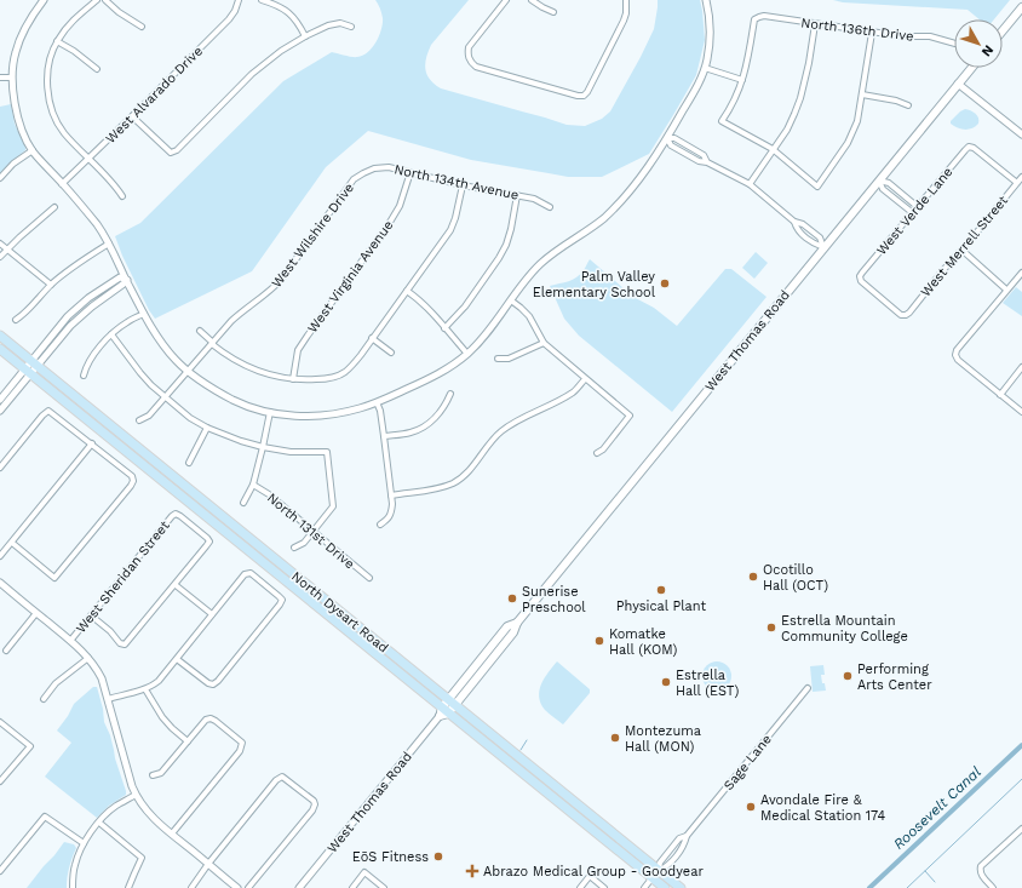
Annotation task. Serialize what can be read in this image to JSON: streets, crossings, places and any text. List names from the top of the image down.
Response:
{
  "streets": {
    "main road": ["West Thomas Road", "North Dysart Road"],
    "street": [
      "North 136th Drive",
      "West Alvarado Drive",
      "North 134th Avenue",
      "West Verde Lane",
      "West Wilshire Drive",
      "West Merrell Street",
      "West Virginia Avenue",
      "North 131st Drive",
      "West Sheridan Street",
      "Sage Lane"
    ]
  },
  "crossings": [
    ["North 134th Avenue", "West Wilshire Drive"],
    ["North 134th Avenue", "West Virginia Avenue"],
    ["West Verde Lane", "West Merrell Street"],
    ["West Thomas Road", "North Dysart Road"],
    ["North Dysart Road", "Sage Lane"]
  ],
  "water": ["Roosevelt Canal"],
  "places": {
    "other": [
      "Palm Valley Elementary School",
      "Ocotillo Hall (OCT)",
      "Physical Plant",
      "Sunerise Preschool",
      "Estrella Mountain Community College",
      "Komatke Hall (KOM)",
      "Performing Arts Center",
      "Estrella Hall (EST)",
      "Montezuma Hall (MON)",
      "Avondale Fire & Medical Station 174",
      "EōS Fitness"
    ],
    "health": ["Abrazo Medical Group - Goodyear"]
  },
  "north": "bottom right"
}
